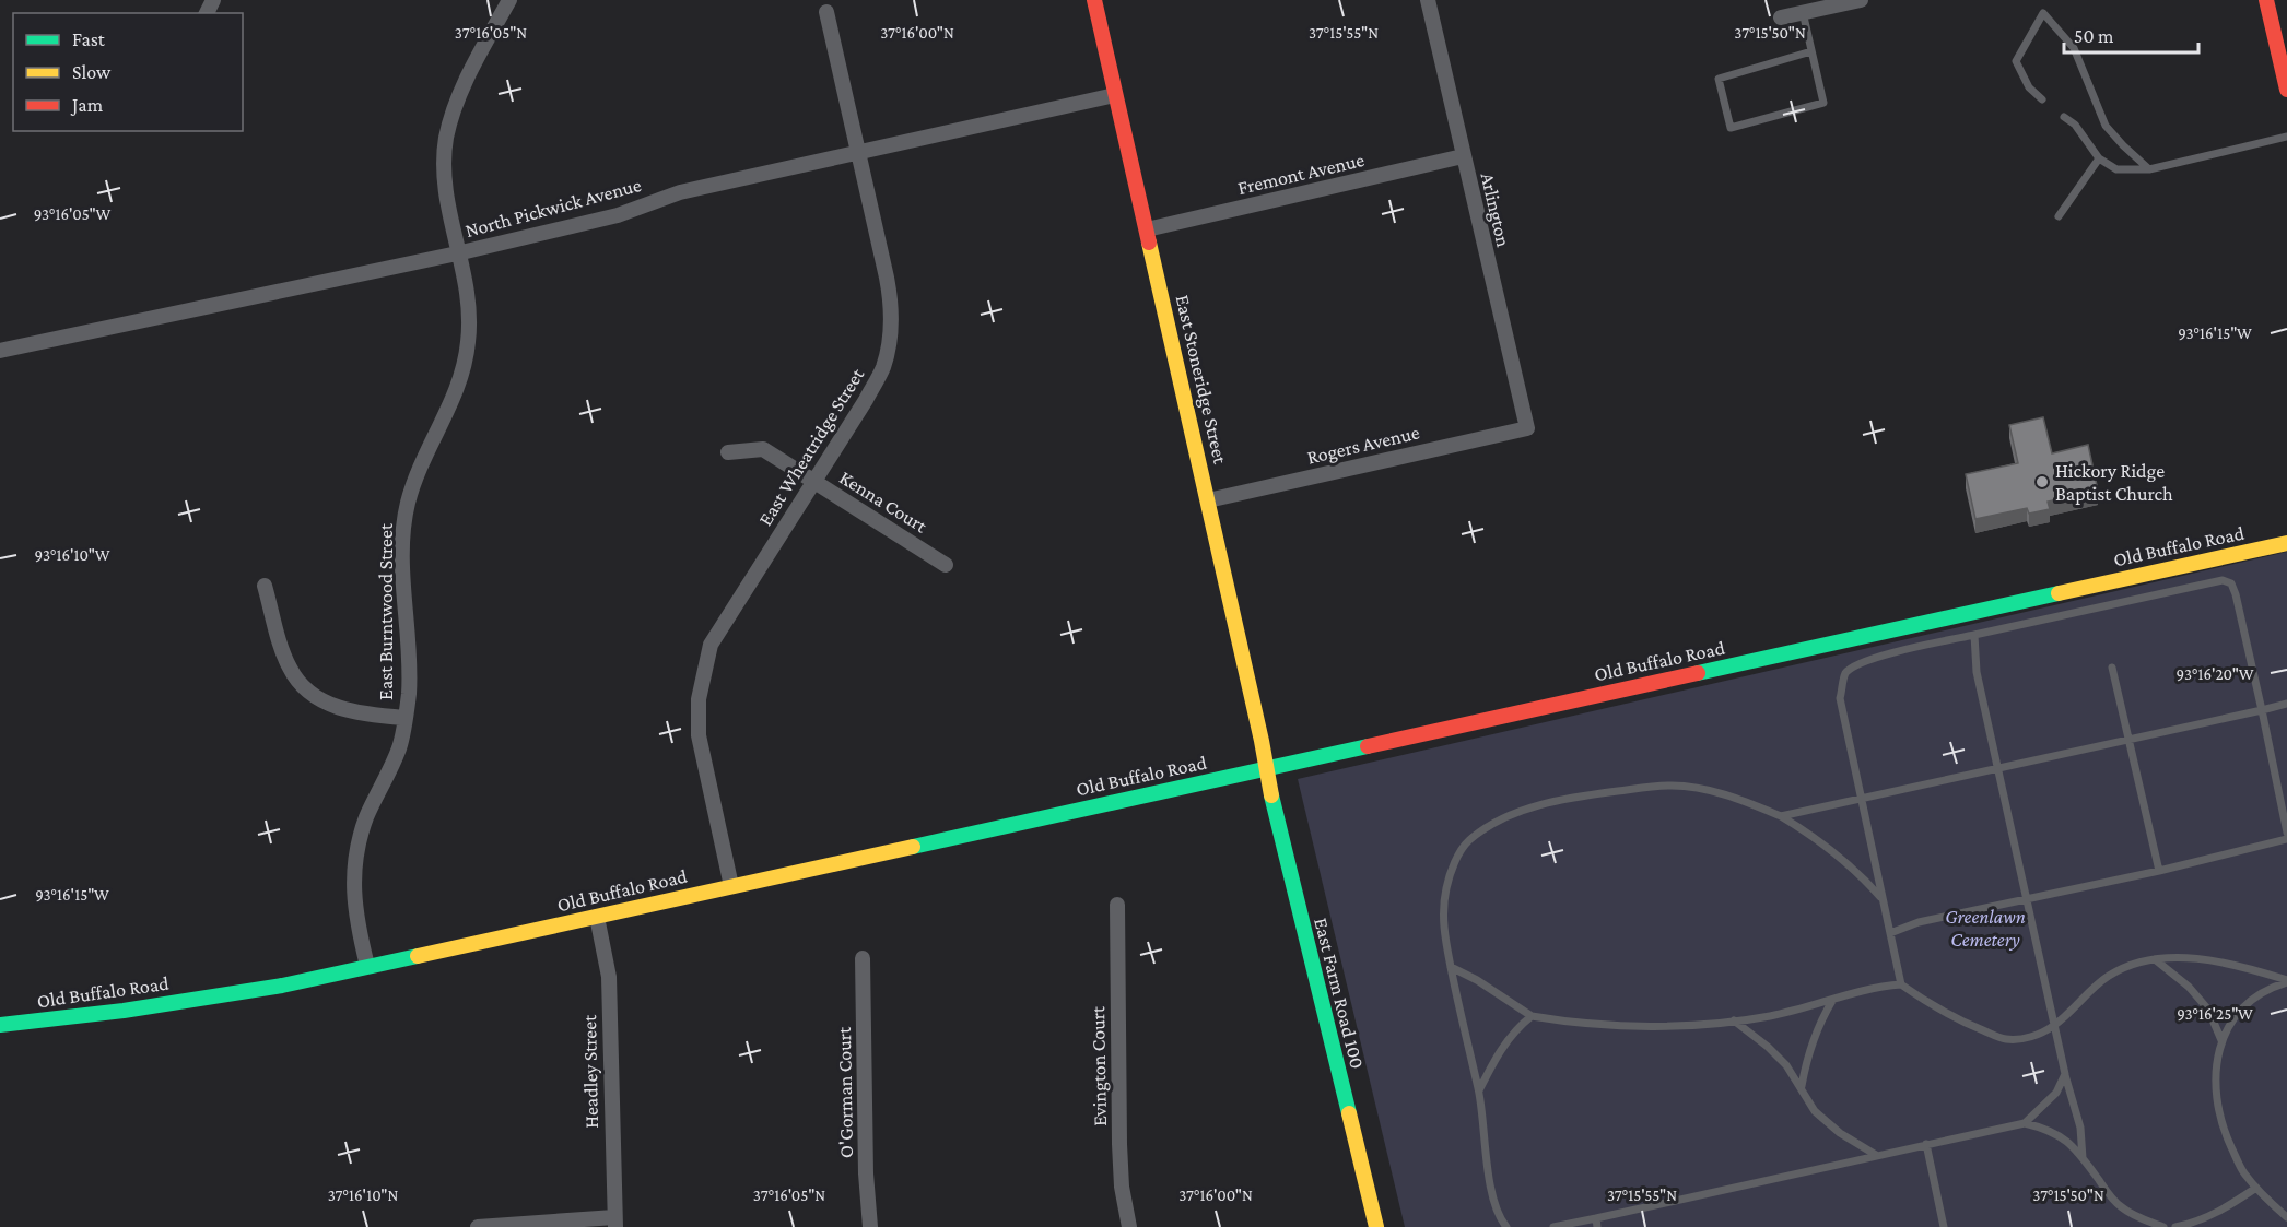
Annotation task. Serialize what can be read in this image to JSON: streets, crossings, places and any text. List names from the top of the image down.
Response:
{
  "streets": {
    "street": [
      "Fremont Avenue",
      "North Pickwick Avenue",
      "Arlington",
      "East Stoneridge Street",
      "Rogers Avenue",
      "East Wheatridge Street",
      "Kenna Court",
      "Old Buffalo Road",
      "East Burntwood Street",
      "East Farm Road 100",
      "Evington Court",
      "Headley Street",
      "O'Gorman Court"
    ]
  },
  "crossings": [
    ["Fremont Avenue", "Arlington"],
    ["Fremont Avenue", "East Stoneridge Street"],
    ["North Pickwick Avenue", "East Stoneridge Street"],
    ["North Pickwick Avenue", "East Wheatridge Street"],
    ["North Pickwick Avenue", "East Burntwood Street"],
    ["Arlington", "Rogers Avenue"],
    ["East Stoneridge Street", "Rogers Avenue"],
    ["East Stoneridge Street", "Old Buffalo Road"],
    ["East Stoneridge Street", "East Farm Road 100"],
    ["East Wheatridge Street", "Kenna Court"],
    ["East Wheatridge Street", "Old Buffalo Road"],
    ["Old Buffalo Road", "East Burntwood Street"],
    ["Old Buffalo Road", "East Farm Road 100"],
    ["Old Buffalo Road", "Headley Street"]
  ],
  "parks": ["Greenlawn Cemetery"],
  "places": ["Hickory Ridge Baptist Church"],
  "legend": ["Fast", "Slow", "Jam"],
  "scale_bar": "50 m",
  "coordinates": [
    "37°16'05\"N",
    "37°16'00\"N",
    "37°15'55\"N",
    "37°15'50\"N",
    "93°16'05\"W",
    "93°16'15\"W",
    "93°16'10\"W",
    "93°16'20\"W",
    "93°16'25\"W",
    "37°16'10\"N"
  ]
}
